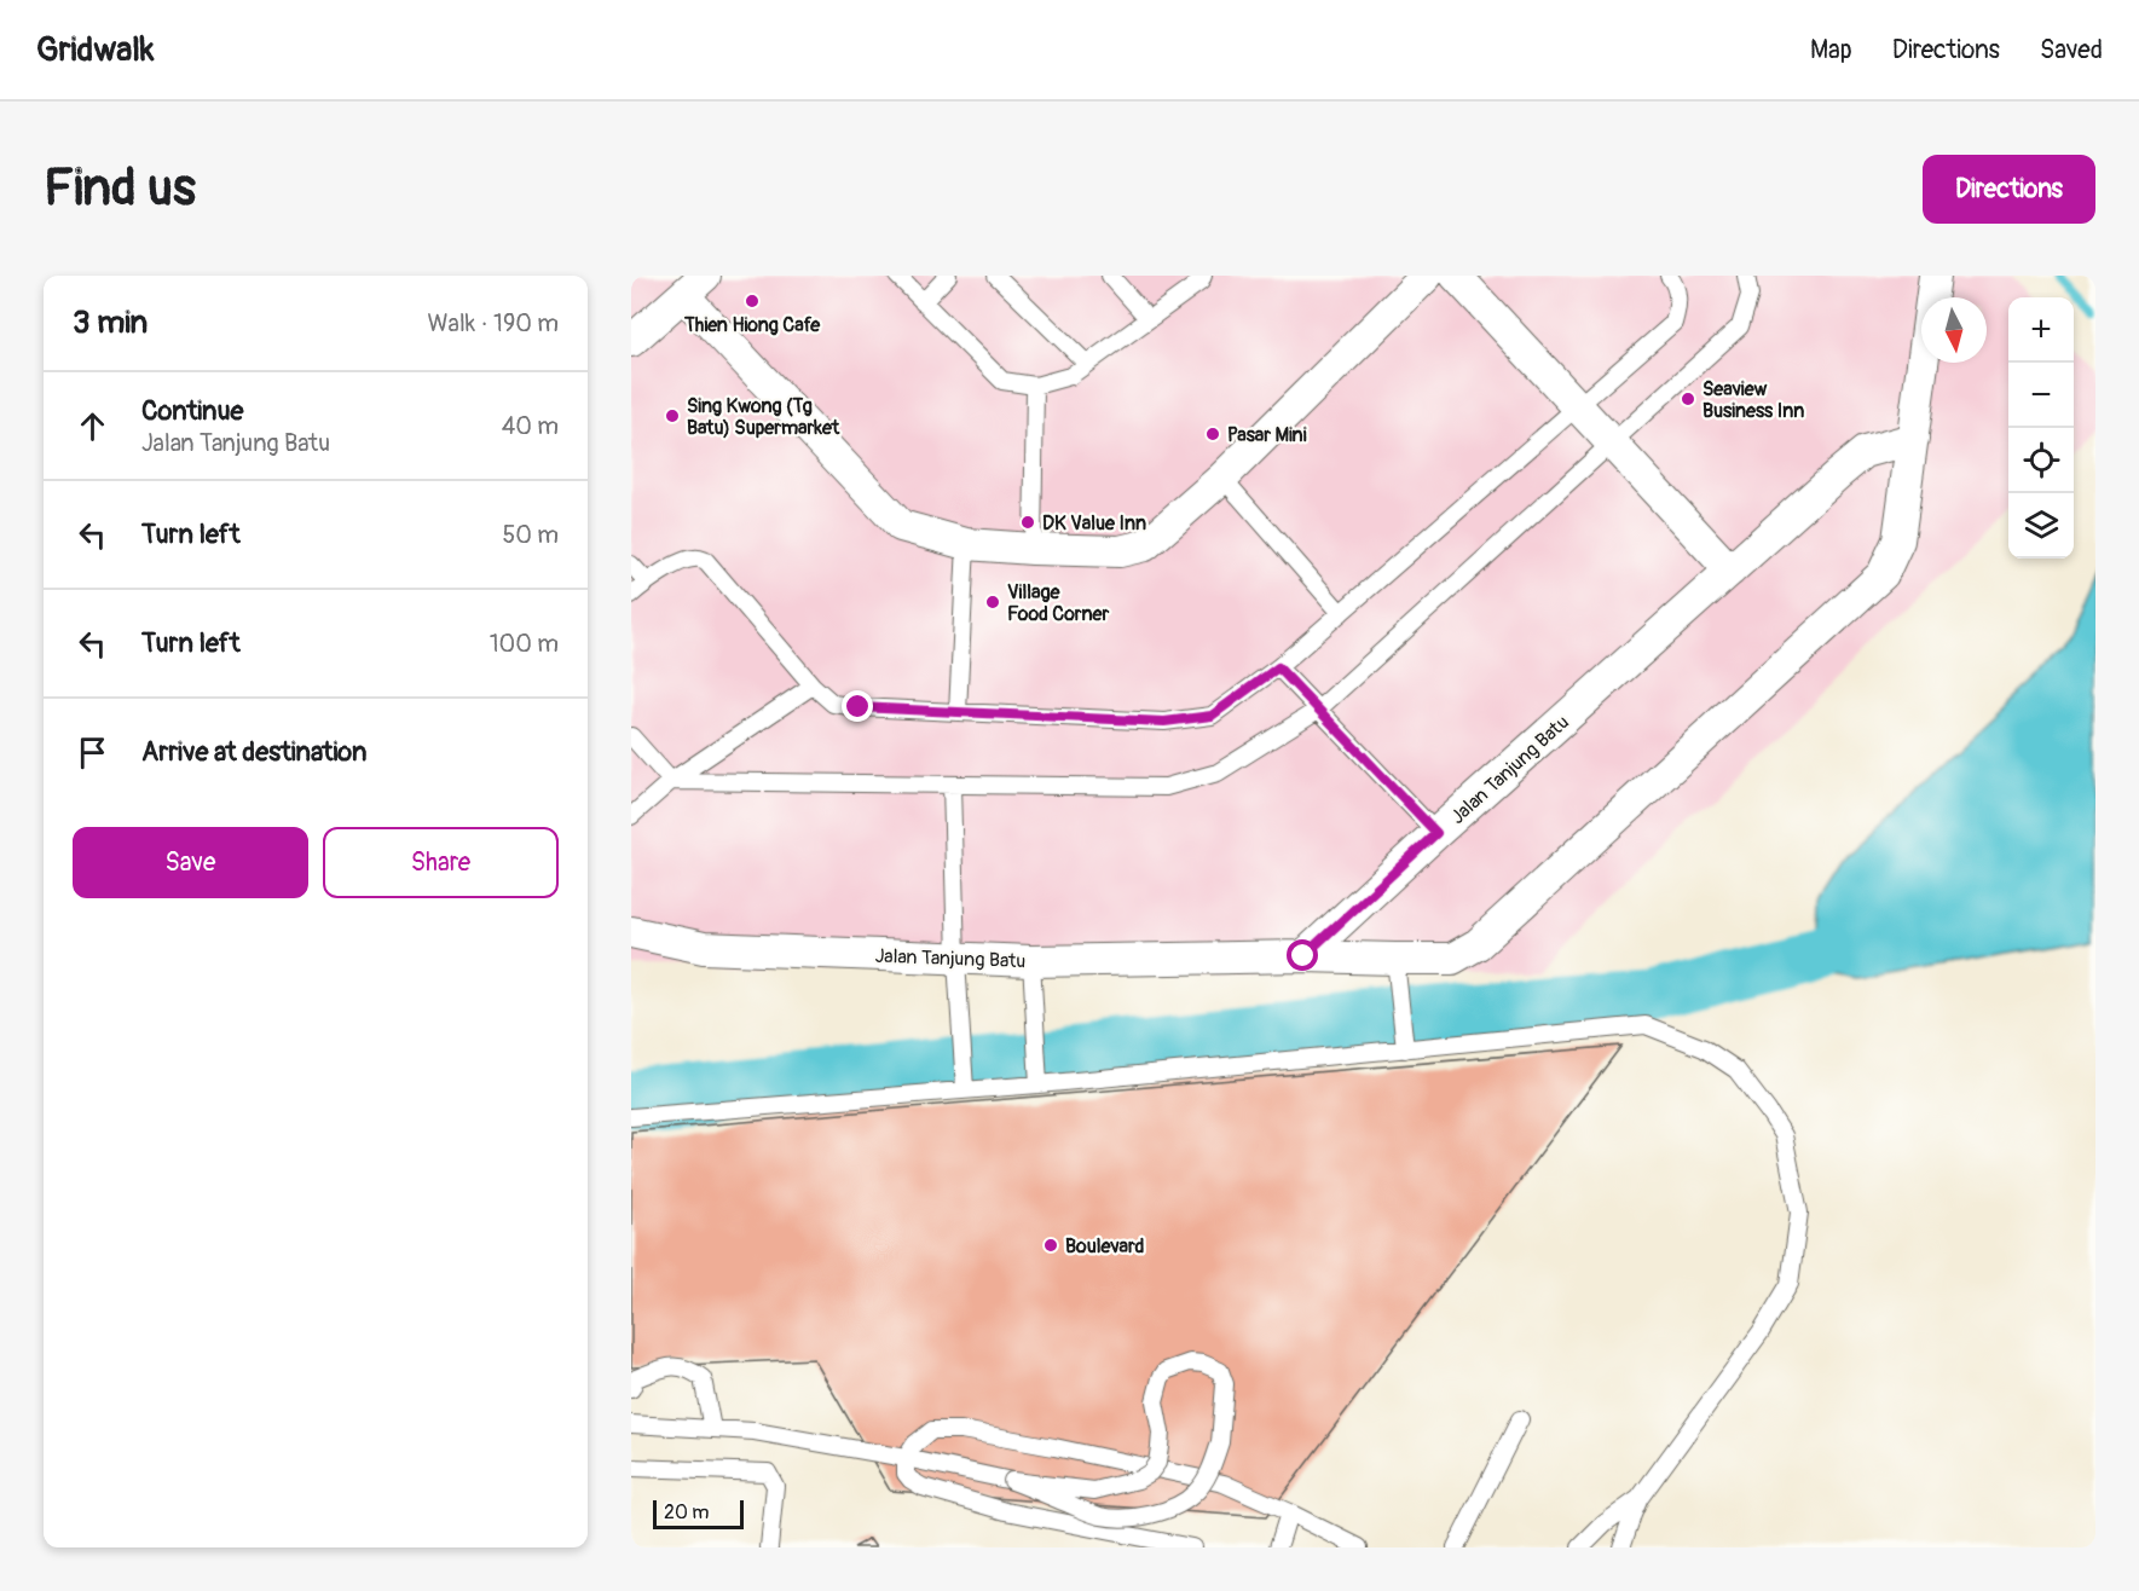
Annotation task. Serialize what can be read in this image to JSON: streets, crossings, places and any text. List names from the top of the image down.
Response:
{
  "streets": {
    "street": ["Jalan Tanjung Batu"]
  },
  "places": [
    "Thien Hiong Cafe",
    "Seaview Business Inn",
    "Sing Kwong (Tg Batu) Supermarket",
    "Pasar Mini",
    "DK Value Inn",
    "Village Food Corner",
    "Boulevard"
  ],
  "scale_bar": "20 m",
  "north": "bottom",
  "page": {
    "header": "Gridwalk",
    "nav": ["Map", "Directions", "Saved"],
    "buttons": [
      "Directions",
      ["Save", "Share"]
    ],
    "title": "Find us",
    "heading": ["3 min", "Walk · 190 m"],
    "map_buttons": ["+", "−"],
    "list": [
      ["Continue", "Jalan Tanjung Batu", "40 m"],
      ["Turn left", "50 m"],
      ["Turn left", "100 m"],
      "Arrive at destination"
    ],
    "scale": "20 m"
  }
}
